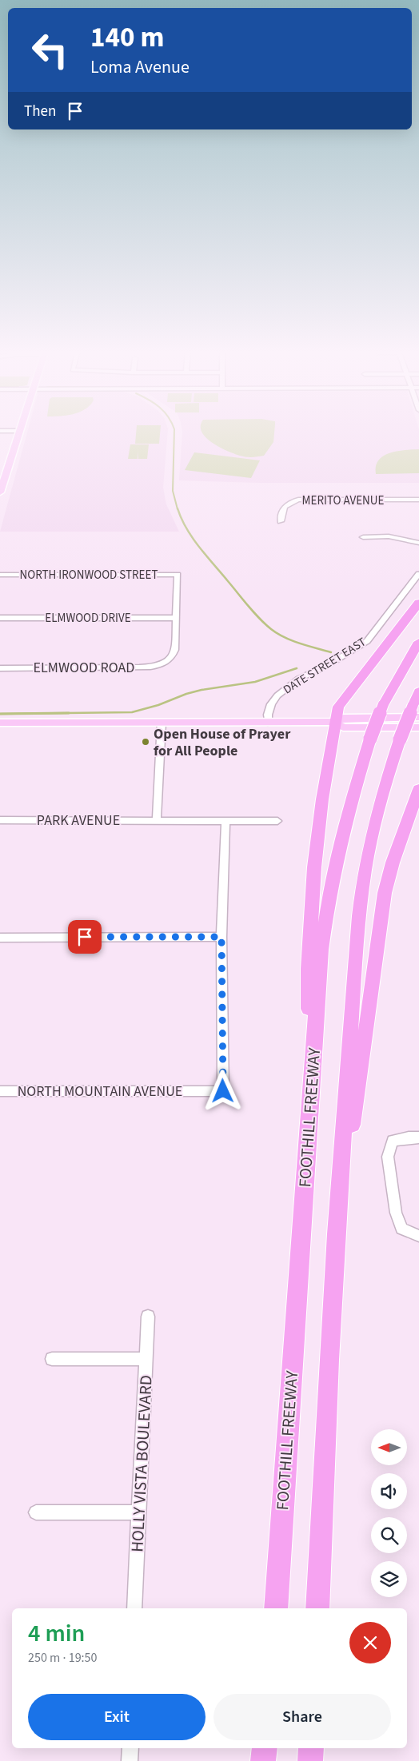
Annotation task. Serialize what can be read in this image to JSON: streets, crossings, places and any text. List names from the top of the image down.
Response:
{
  "streets": {
    "highway": ["FOOTHILL FREEWAY"],
    "street": [
      "MERITO AVENUE",
      "NORTH IRONWOOD STREET",
      "ELMWOOD DRIVE",
      "DATE STREET EAST",
      "ELMWOOD ROAD",
      "PARK AVENUE",
      "NORTH MOUNTAIN AVENUE",
      "HOLLY VISTA BOULEVARD"
    ]
  },
  "crossings": [
    ["NORTH IRONWOOD STREET", "ELMWOOD DRIVE"],
    ["NORTH IRONWOOD STREET", "ELMWOOD ROAD"],
    ["ELMWOOD DRIVE", "ELMWOOD ROAD"]
  ],
  "places": ["Open House of Prayer for All People"],
  "north": "left",
  "page": {
    "turn": ["140 m", "Loma Avenue"],
    "then": "Then",
    "heading": ["4 min", "250 m · 19:50"],
    "buttons": ["Exit", "Share"]
  }
}
